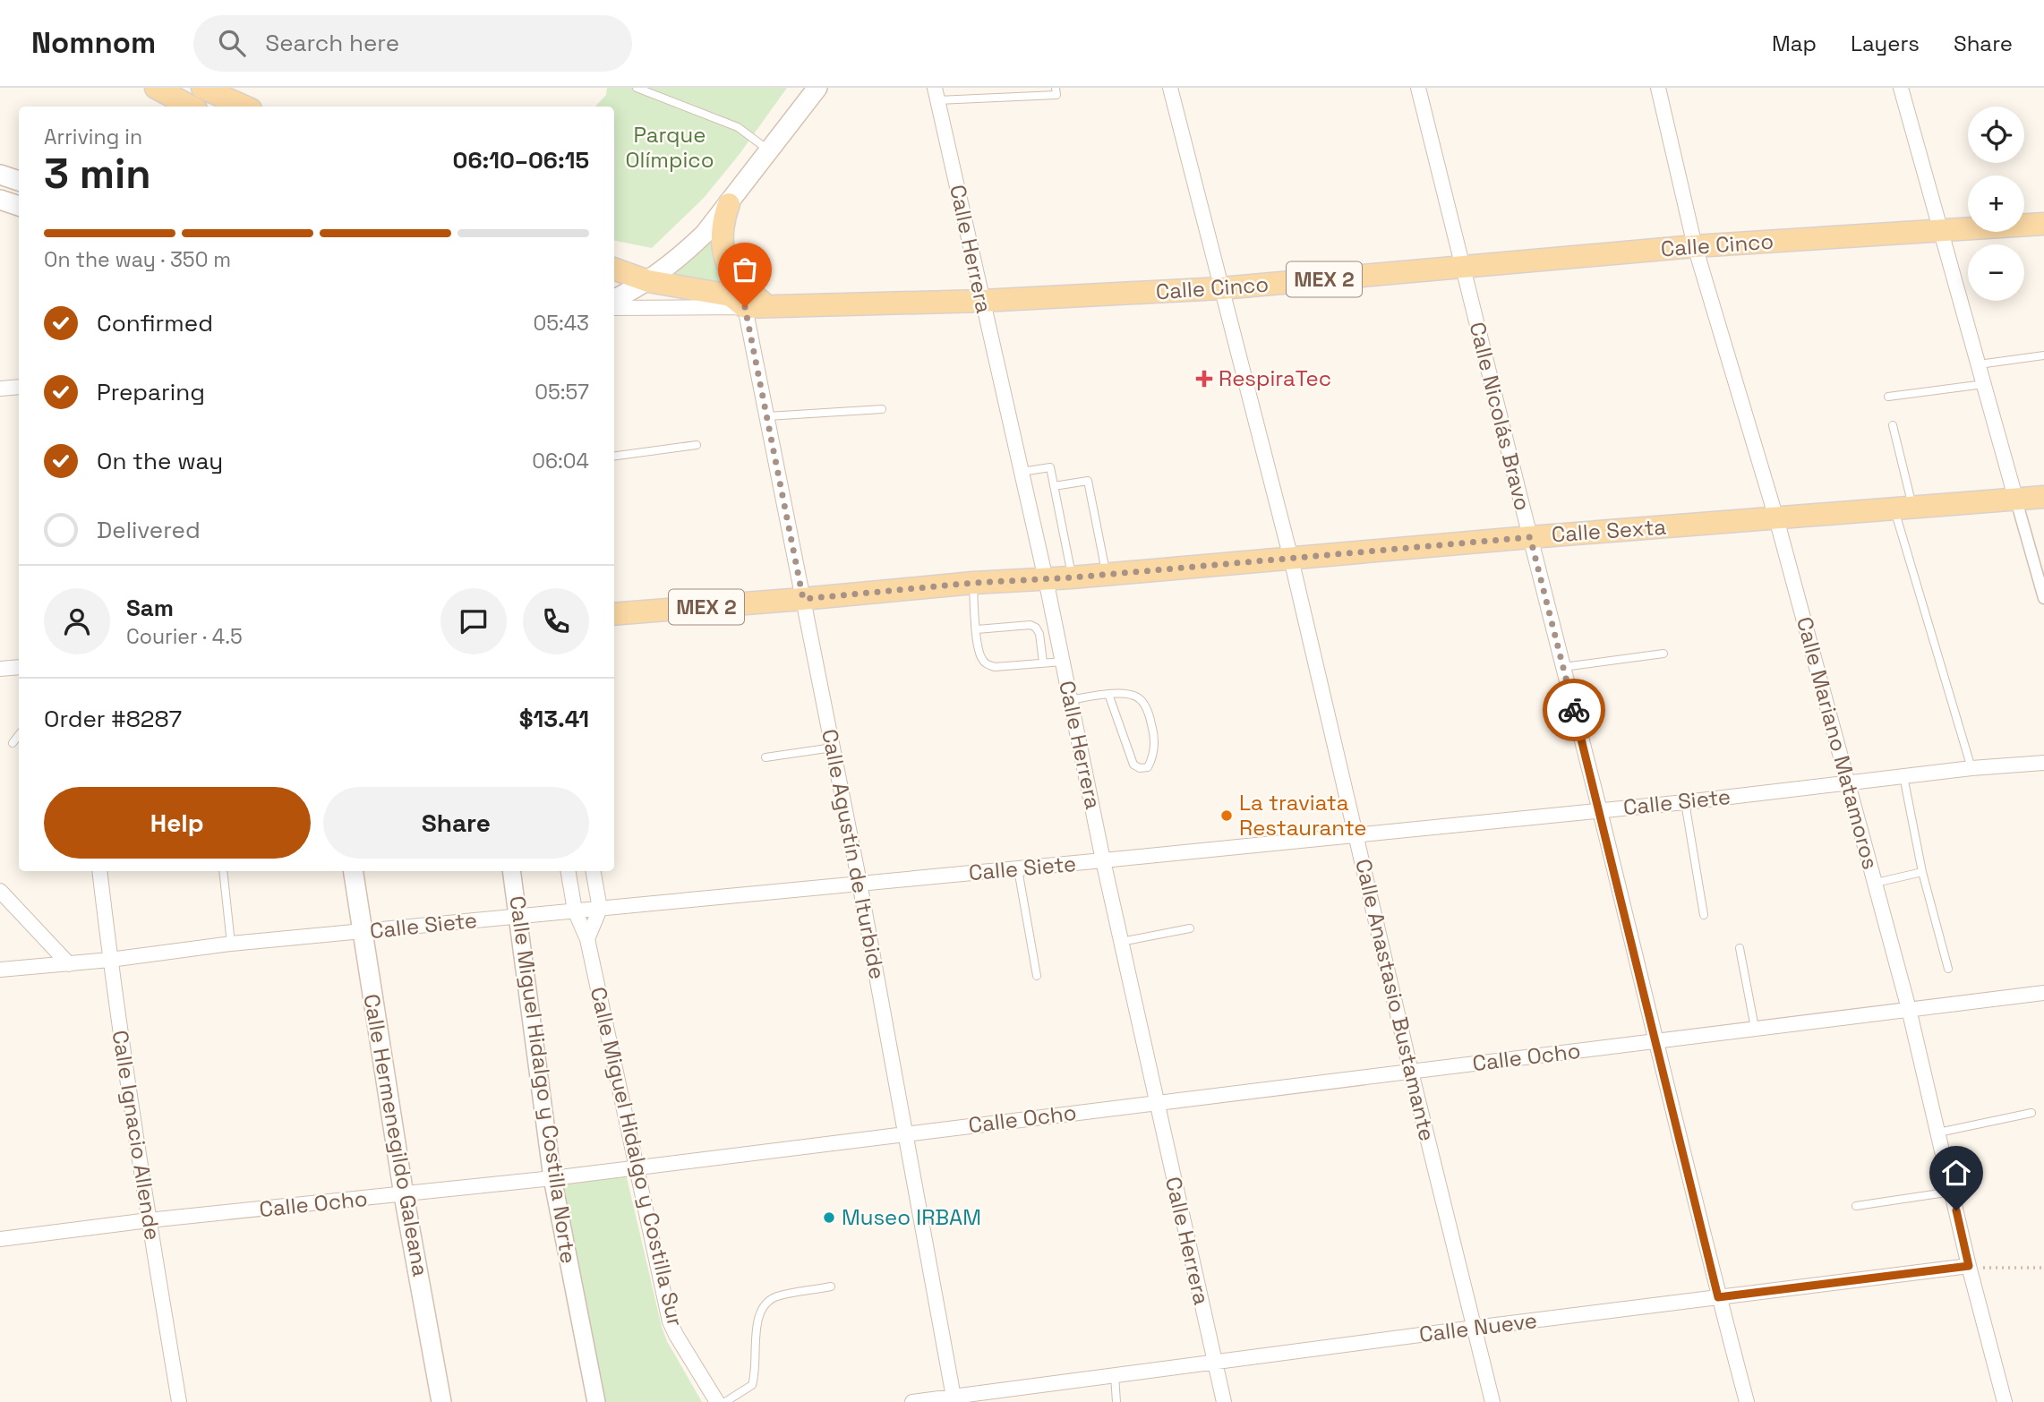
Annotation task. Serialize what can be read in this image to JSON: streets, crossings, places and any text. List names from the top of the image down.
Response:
{
  "streets": {
    "main road": [
      "Calle Cinco",
      "MEX 2",
      "Calle Sexta",
      "Calle Hermenegildo Galeana"
    ],
    "street": [
      "Calle Herrera",
      "Calle Nicolás Bravo",
      "Calle Mariano Matamoros",
      "Calle Siete",
      "Calle Agustín de Iturbide",
      "Calle Anastasio Bustamante",
      "Calle Ocho",
      "Calle Miguel Hidalgo y Costilla Norte",
      "Calle Ignacio Allende",
      "Calle Miguel Hidalgo y Costilla Sur",
      "Calle Nueve"
    ]
  },
  "crossings": [
    ["Calle Cinco", "Calle Herrera"],
    ["Calle Cinco", "Calle Nicolás Bravo"],
    ["Calle Cinco", "Calle Mariano Matamoros"],
    ["Calle Cinco", "Calle Agustín de Iturbide"],
    ["Calle Cinco", "Calle Anastasio Bustamante"],
    ["Calle Herrera", "Calle Sexta"],
    ["Calle Herrera", "Calle Siete"],
    ["Calle Herrera", "Calle Ocho"],
    ["Calle Herrera", "Calle Nueve"],
    ["Calle Nicolás Bravo", "Calle Sexta"],
    ["Calle Nicolás Bravo", "Calle Siete"],
    ["Calle Nicolás Bravo", "Calle Ocho"],
    ["Calle Nicolás Bravo", "Calle Nueve"],
    ["Calle Sexta", "Calle Mariano Matamoros"],
    ["Calle Sexta", "Calle Agustín de Iturbide"],
    ["Calle Sexta", "Calle Anastasio Bustamante"],
    ["Calle Mariano Matamoros", "Calle Siete"],
    ["Calle Mariano Matamoros", "Calle Ocho"],
    ["Calle Mariano Matamoros", "Calle Nueve"],
    ["Calle Siete", "Calle Agustín de Iturbide"],
    ["Calle Siete", "Calle Anastasio Bustamante"],
    ["Calle Siete", "Calle Miguel Hidalgo y Costilla Norte"],
    ["Calle Siete", "Calle Ignacio Allende"],
    ["Calle Siete", "Calle Hermenegildo Galeana"],
    ["Calle Siete", "Calle Miguel Hidalgo y Costilla Sur"],
    ["Calle Agustín de Iturbide", "Calle Ocho"],
    ["Calle Agustín de Iturbide", "Calle Nueve"],
    ["Calle Anastasio Bustamante", "Calle Ocho"],
    ["Calle Anastasio Bustamante", "Calle Nueve"],
    ["Calle Ocho", "Calle Miguel Hidalgo y Costilla Norte"],
    ["Calle Ocho", "Calle Ignacio Allende"],
    ["Calle Ocho", "Calle Hermenegildo Galeana"],
    ["Calle Ocho", "Calle Miguel Hidalgo y Costilla Sur"]
  ],
  "parks": ["Parque Olímpico"],
  "places": {
    "health": ["RespiraTec"],
    "other": ["La traviata Restaurante", "Museo IRBAM"]
  },
  "page": {
    "header": "Nomnom",
    "search": "Search here",
    "nav": ["Map", "Layers", "Share"],
    "map_buttons": ["+", "−"],
    "heading": ["3 min", "Arriving in", "06:10–06:15"],
    "panel": [
      "Sam",
      "Courier · 4.5",
      "Order #8287",
      "$13.41"
    ],
    "bar": "On the way · 350 m",
    "list": [
      ["Confirmed", "05:43"],
      ["Preparing", "05:57"],
      ["On the way", "06:04"],
      "Delivered"
    ],
    "buttons": ["Help", "Share"]
  }
}
